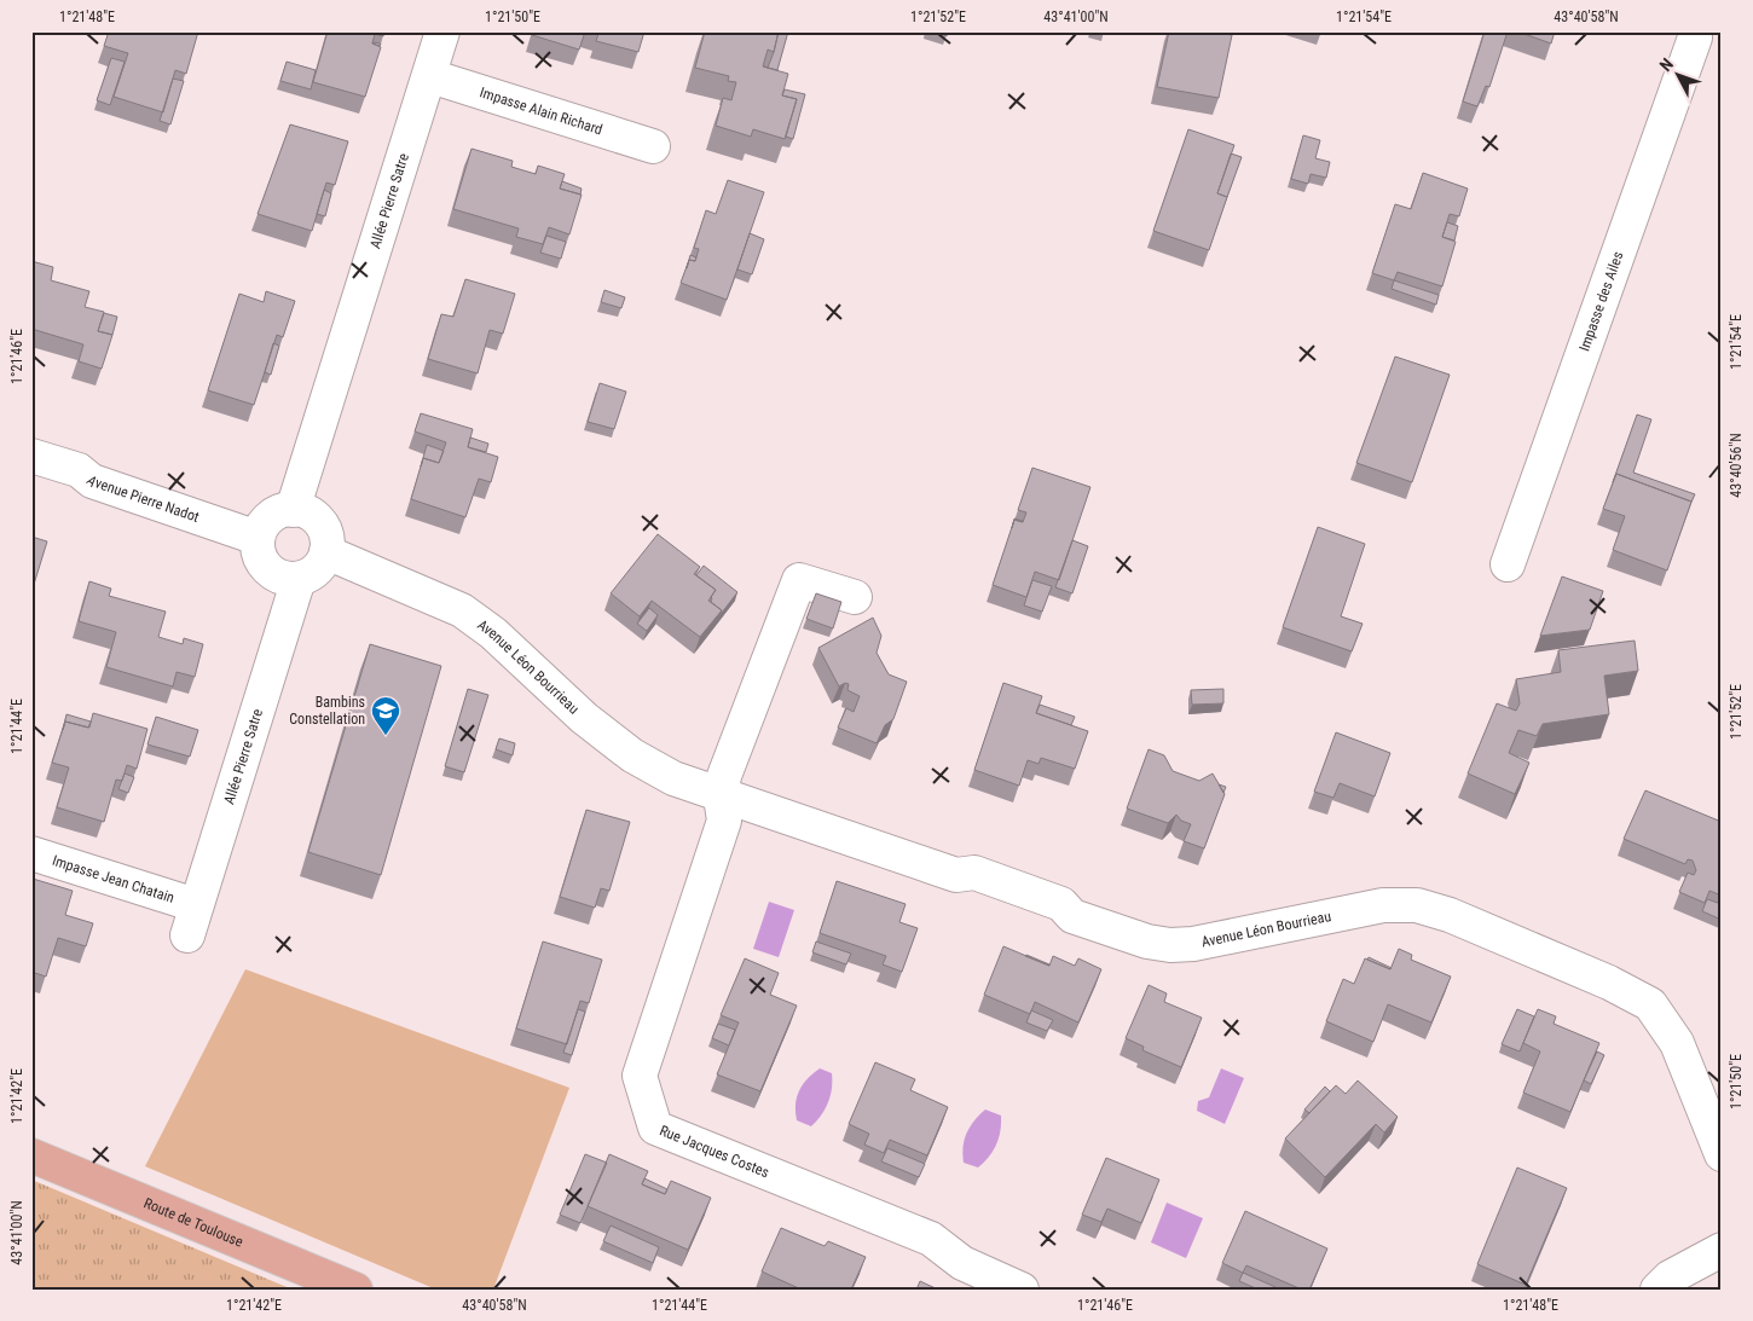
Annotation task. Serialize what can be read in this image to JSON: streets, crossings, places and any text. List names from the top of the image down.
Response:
{
  "streets": {
    "main road": ["Route de Toulouse"],
    "street": [
      "Impasse Alain Richard",
      "Allée Pierre Satre",
      "Impasse des Ailes",
      "Avenue Pierre Nadot",
      "Avenue Léon Bourrieau",
      "Impasse Jean Chatain",
      "Rue Jacques Costes"
    ]
  },
  "crossings": [
    ["Impasse Alain Richard", "Allée Pierre Satre"],
    ["Allée Pierre Satre", "Avenue Pierre Nadot"],
    ["Allée Pierre Satre", "Avenue Léon Bourrieau"],
    ["Allée Pierre Satre", "Impasse Jean Chatain"],
    ["Avenue Pierre Nadot", "Avenue Léon Bourrieau"],
    ["Avenue Léon Bourrieau", "Rue Jacques Costes"]
  ],
  "places": {
    "school or university": ["Bambins Constellation"]
  },
  "north": "top left",
  "coordinates": [
    "1°21'48\"E",
    "1°21'50\"E",
    "1°21'52\"E",
    "43°41'00\"N",
    "1°21'54\"E",
    "43°40'58\"N",
    "1°21'46\"E",
    "43°40'56\"N",
    "1°21'44\"E",
    "1°21'42\"E"
  ]
}
